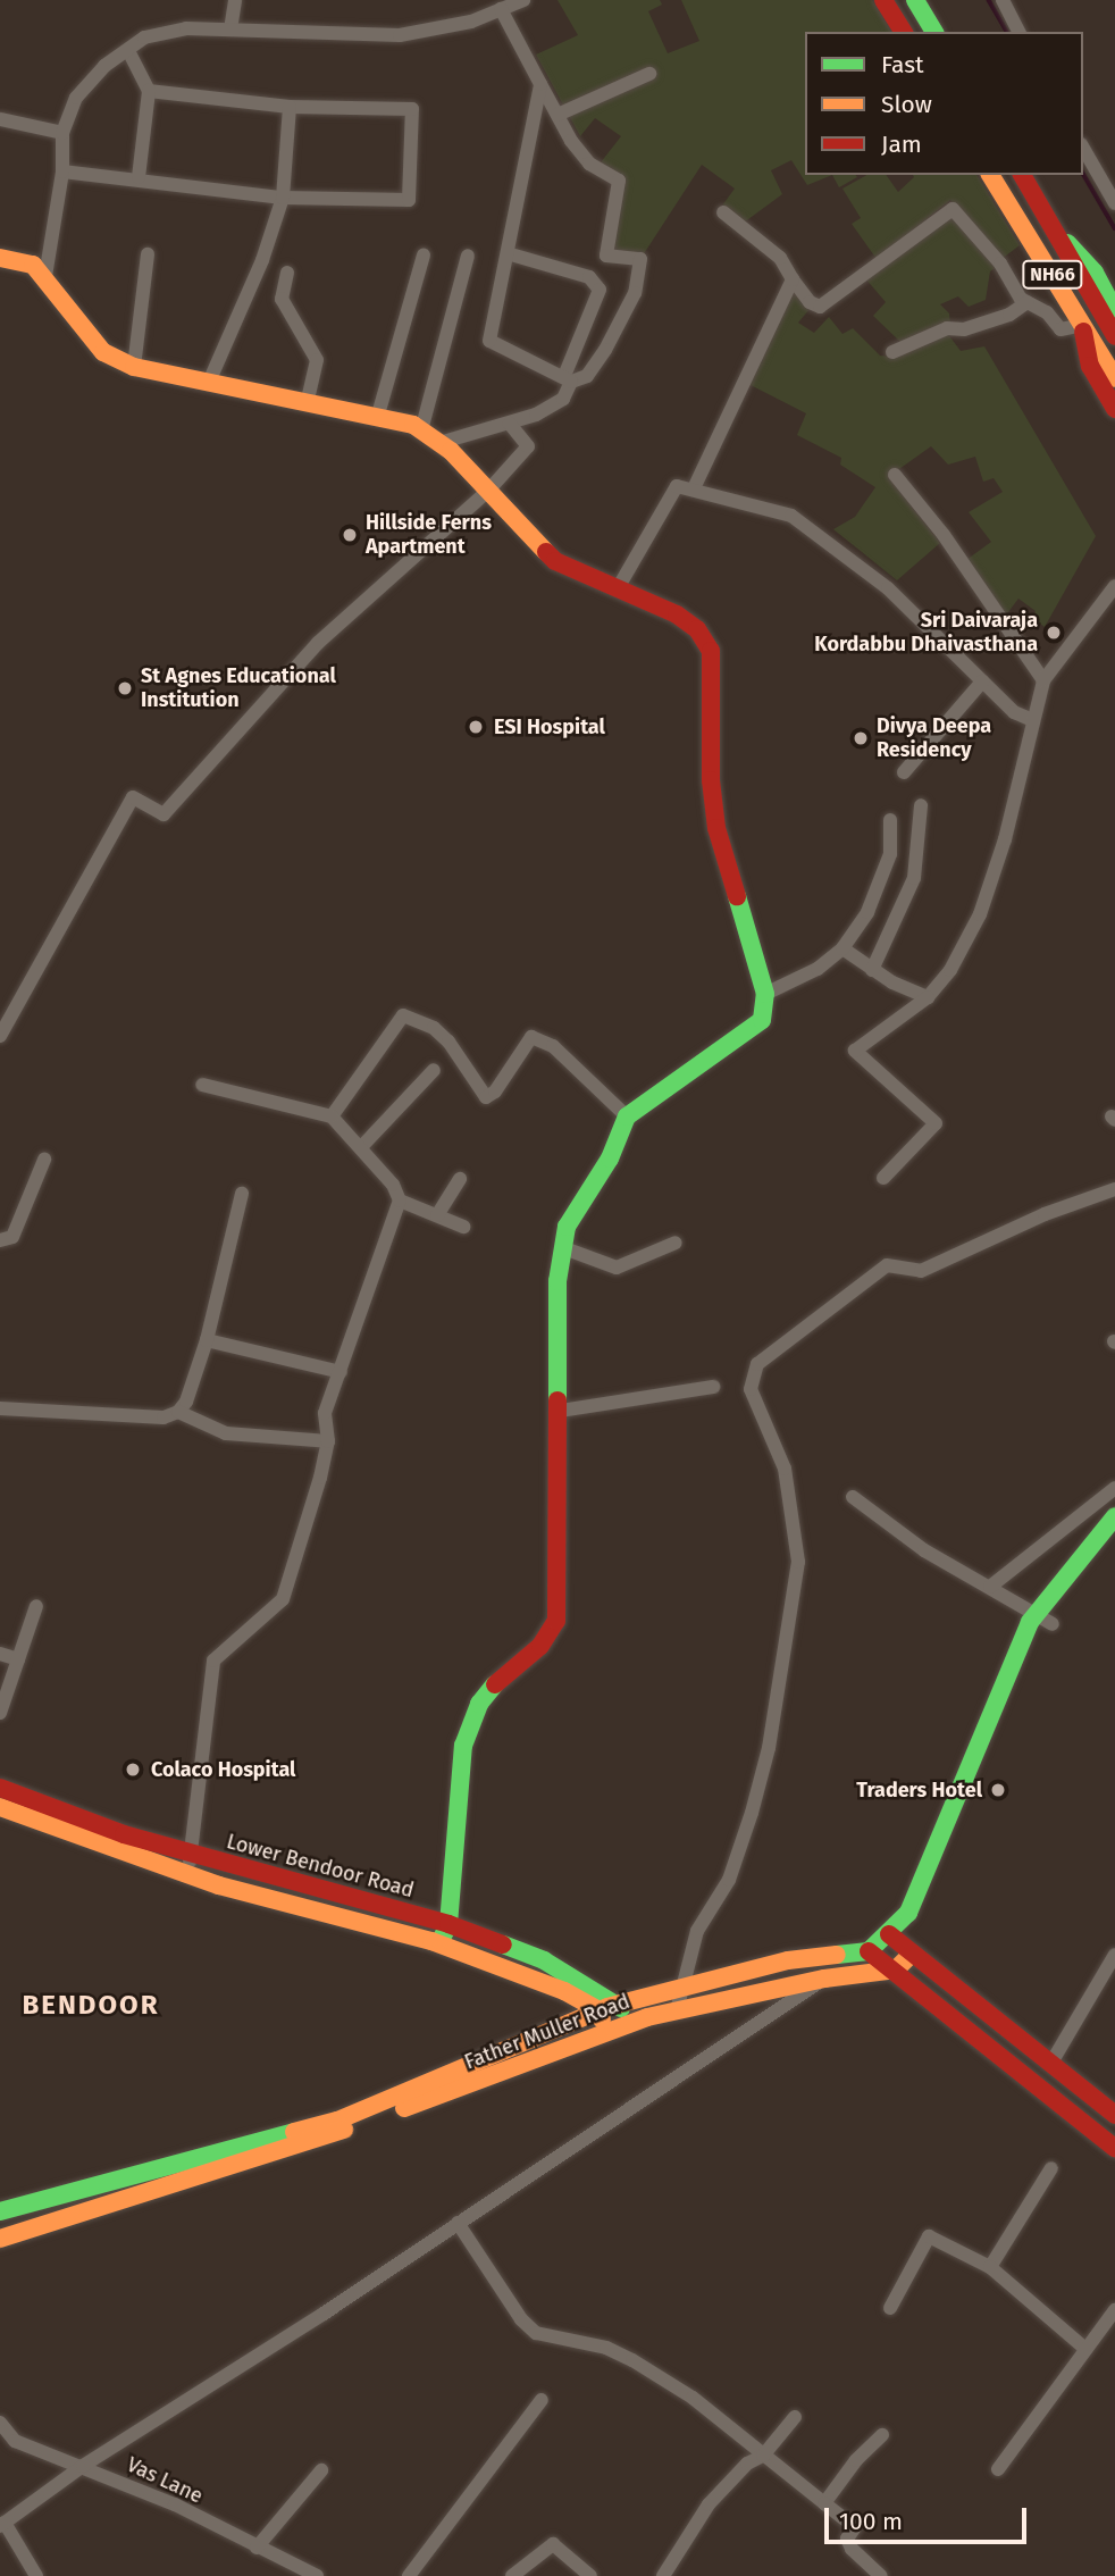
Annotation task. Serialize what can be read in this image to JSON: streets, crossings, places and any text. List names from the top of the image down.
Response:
{
  "streets": {
    "main road": ["NH66", "Lower Bendoor Road", "Father Muller Road"],
    "street": ["Vas Lane"]
  },
  "districts": ["BENDOOR"],
  "places": [
    "Hillside Ferns Apartment",
    "Sri Daivaraja Kordabbu Dhaivasthana",
    "St Agnes Educational Institution",
    "ESI Hospital",
    "Divya Deepa Residency",
    "Colaco Hospital",
    "Traders Hotel"
  ],
  "legend": ["Fast", "Slow", "Jam"],
  "scale_bar": "100 m"
}
